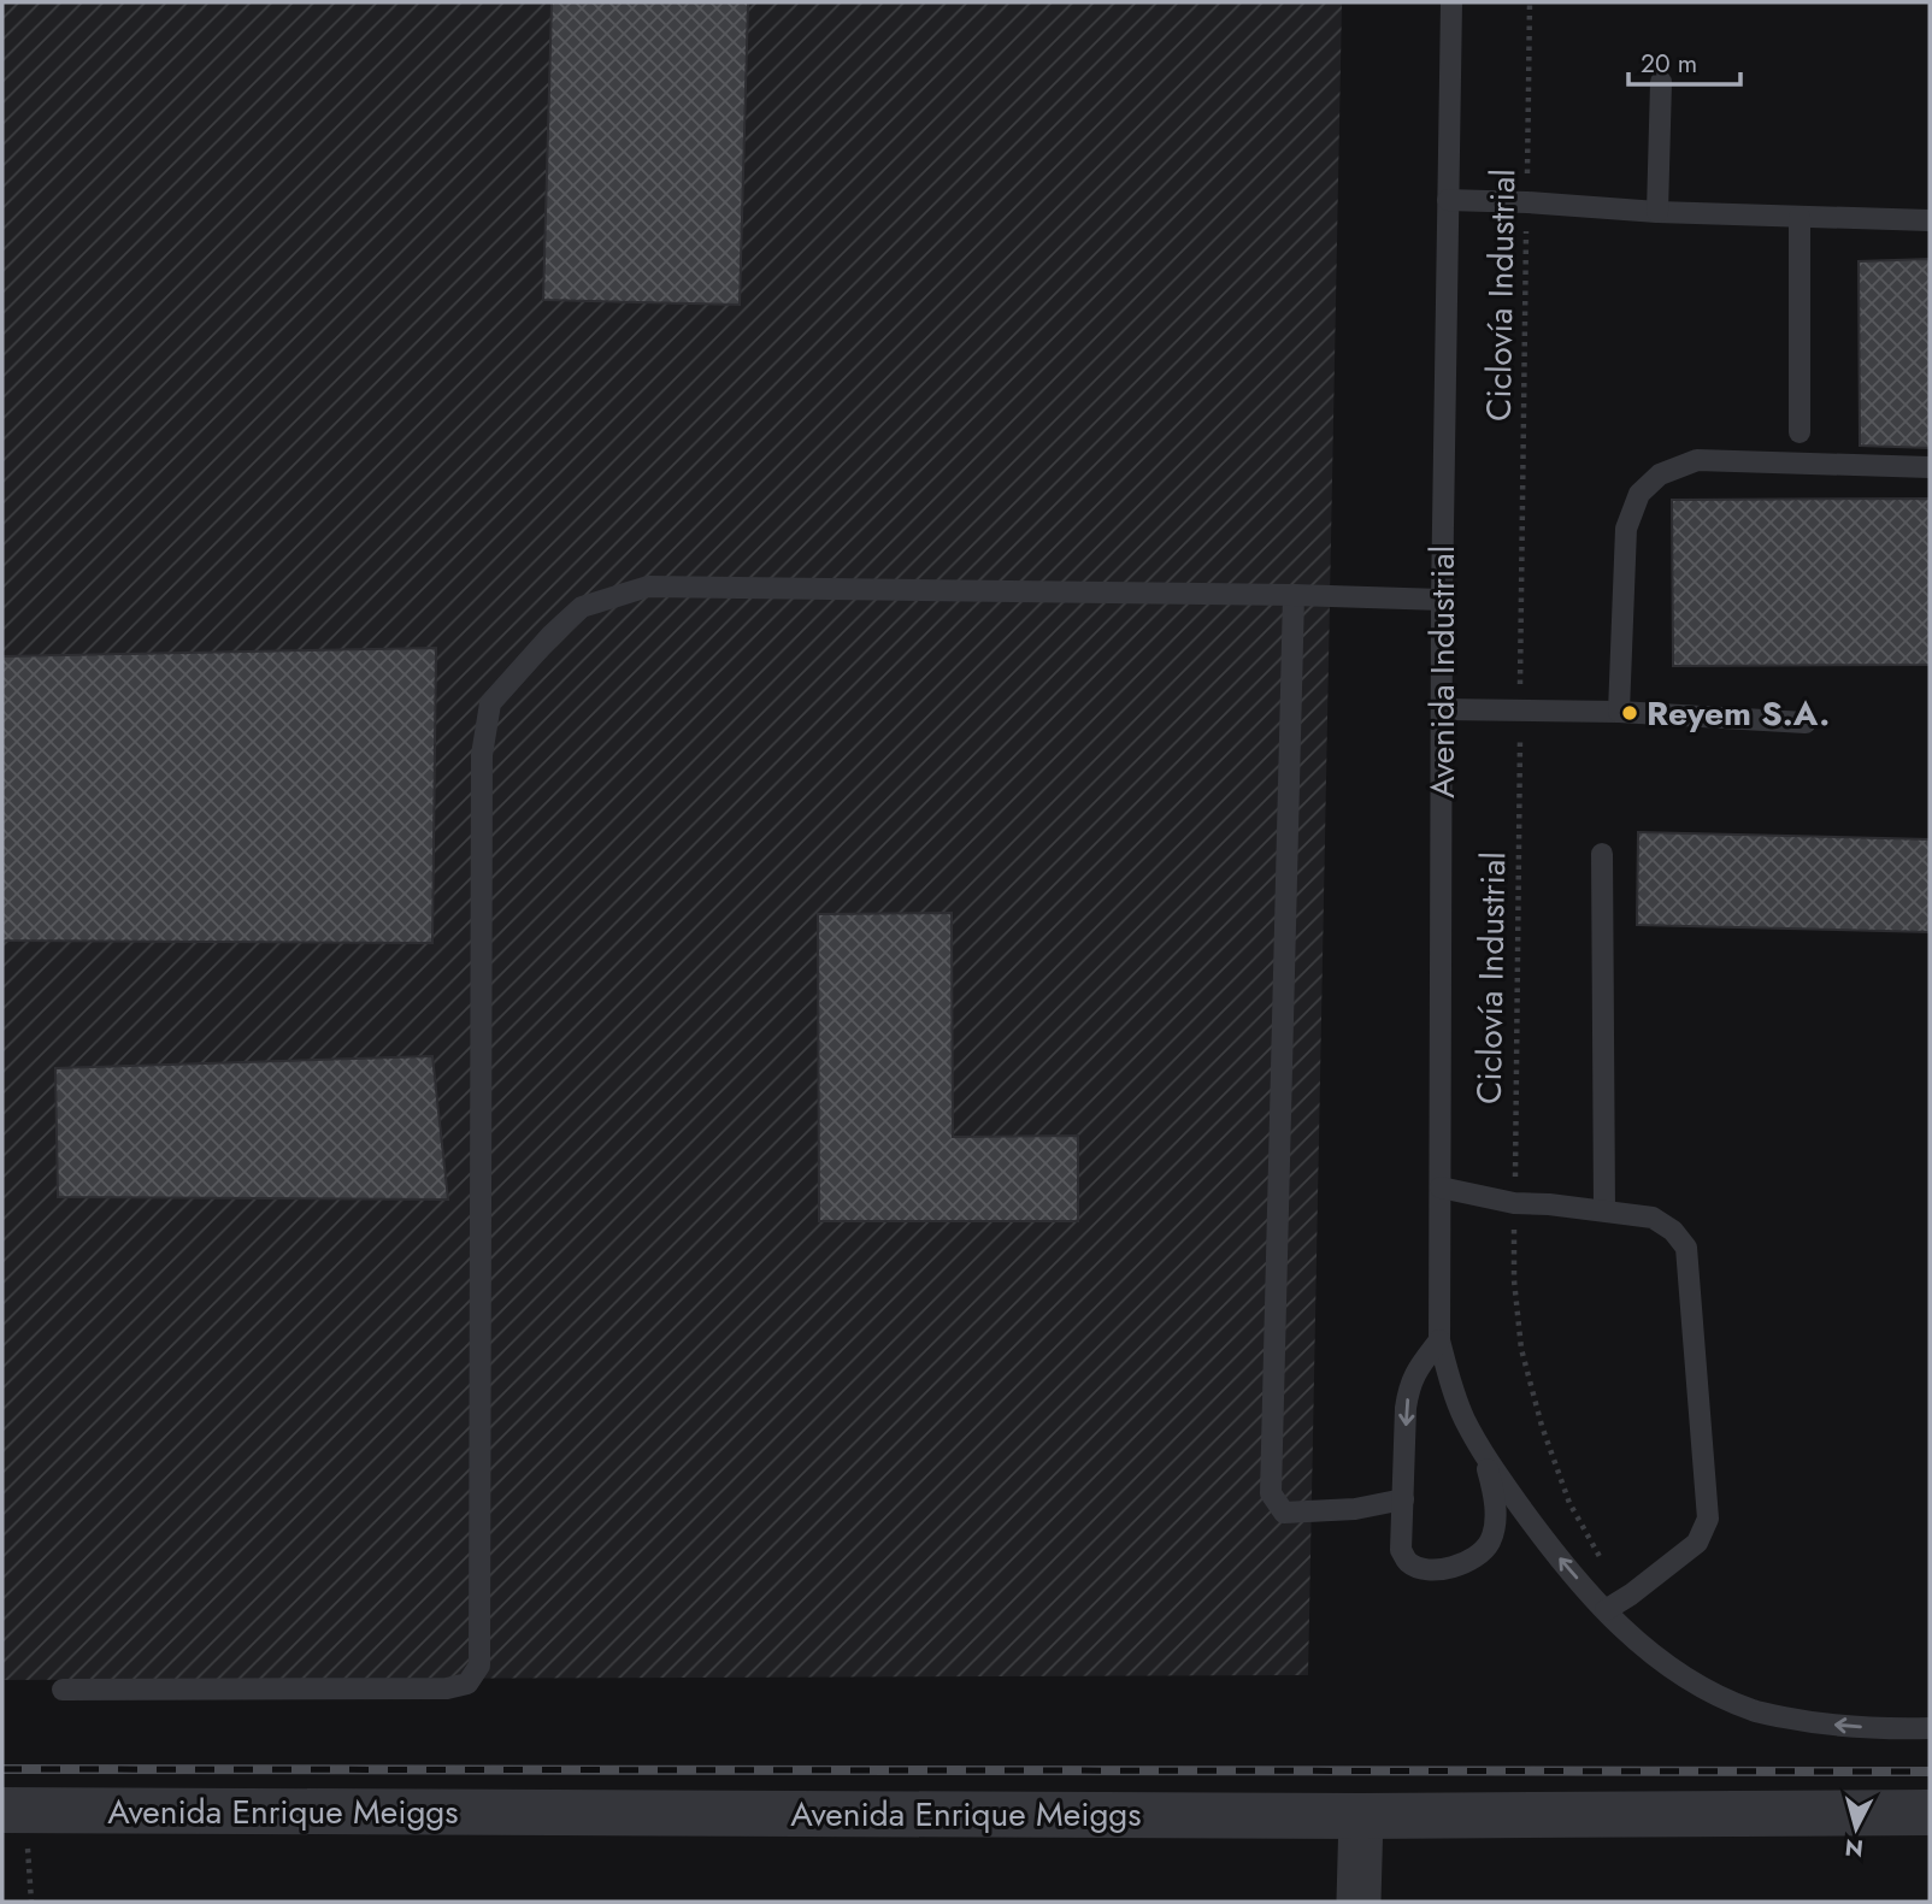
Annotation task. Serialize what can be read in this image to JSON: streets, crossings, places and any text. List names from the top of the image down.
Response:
{
  "streets": {
    "street": ["Avenida Enrique Meiggs"],
    "lane": ["Avenida Industrial"],
    "path": ["Ciclovía Industrial"]
  },
  "places": ["Reyem S.A."],
  "scale_bar": "20 m",
  "north": "bottom"
}
